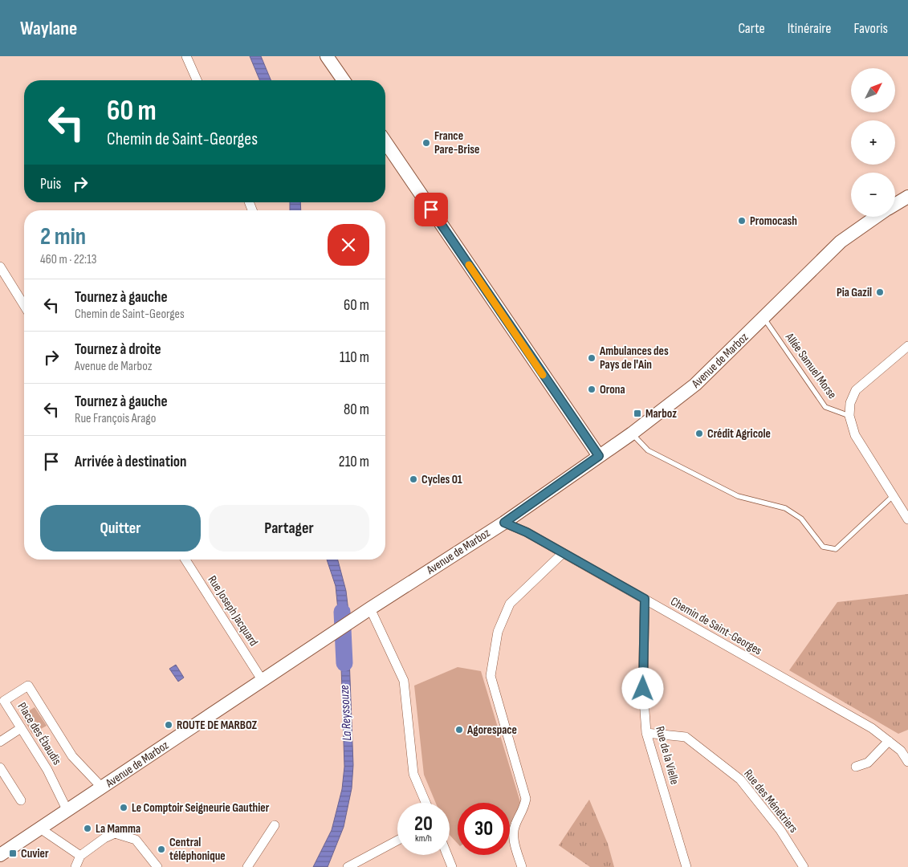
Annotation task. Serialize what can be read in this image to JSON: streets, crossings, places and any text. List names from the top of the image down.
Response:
{
  "streets": {
    "main road": ["Avenue de Marboz"],
    "street": [
      "Rue Joseph Jacquard",
      "Chemin de Saint-Georges",
      "Place des Ébaudis",
      "Rue de la Vielle",
      "Rue des Ménétriers"
    ],
    "lane": ["Allée Samuel Morse"]
  },
  "crossings": [
    ["Avenue de Marboz", "Allée Samuel Morse"],
    ["Avenue de Marboz", "Rue Joseph Jacquard"],
    ["Avenue de Marboz", "Chemin de Saint-Georges"],
    ["Avenue de Marboz", "Place des Ébaudis"],
    ["Chemin de Saint-Georges", "Rue de la Vielle"],
    ["Rue de la Vielle", "Rue des Ménétriers"]
  ],
  "water": ["La Reyssouze"],
  "places": {
    "other": [
      "France Pare-Brise",
      "Promocash",
      "Pia Gazil",
      "Ambulances des Pays de l'Ain",
      "Orona",
      "Crédit Agricole",
      "Cycles 01",
      "ROUTE DE MARBOZ",
      "Agorespace",
      "Le Comptoir Seigneurie Gauthier",
      "La Mamma",
      "Central téléphonique"
    ],
    "transit": ["Marboz", "Cuvier"]
  },
  "north": "top right",
  "page": {
    "header": "Waylane",
    "nav": ["Carte", "Itinéraire", "Favoris"],
    "map_buttons": ["+", "−"],
    "turn": ["60 m", "Chemin de Saint-Georges"],
    "then": "Puis",
    "heading": ["2 min", "460 m · 22:13"],
    "list": [
      {
        "name": "Tournez à gauche",
        "note": "Chemin de Saint-Georges",
        "value": "60 m"
      },
      {
        "name": "Tournez à droite",
        "note": "Avenue de Marboz",
        "value": "110 m"
      },
      {
        "name": "Tournez à gauche",
        "note": "Rue François Arago",
        "value": "80 m"
      },
      {
        "name": "Arrivée à destination",
        "value": "210 m"
      }
    ],
    "buttons": ["Quitter", "Partager"],
    "speed": "20 km/h",
    "limit": "30"
  }
}
